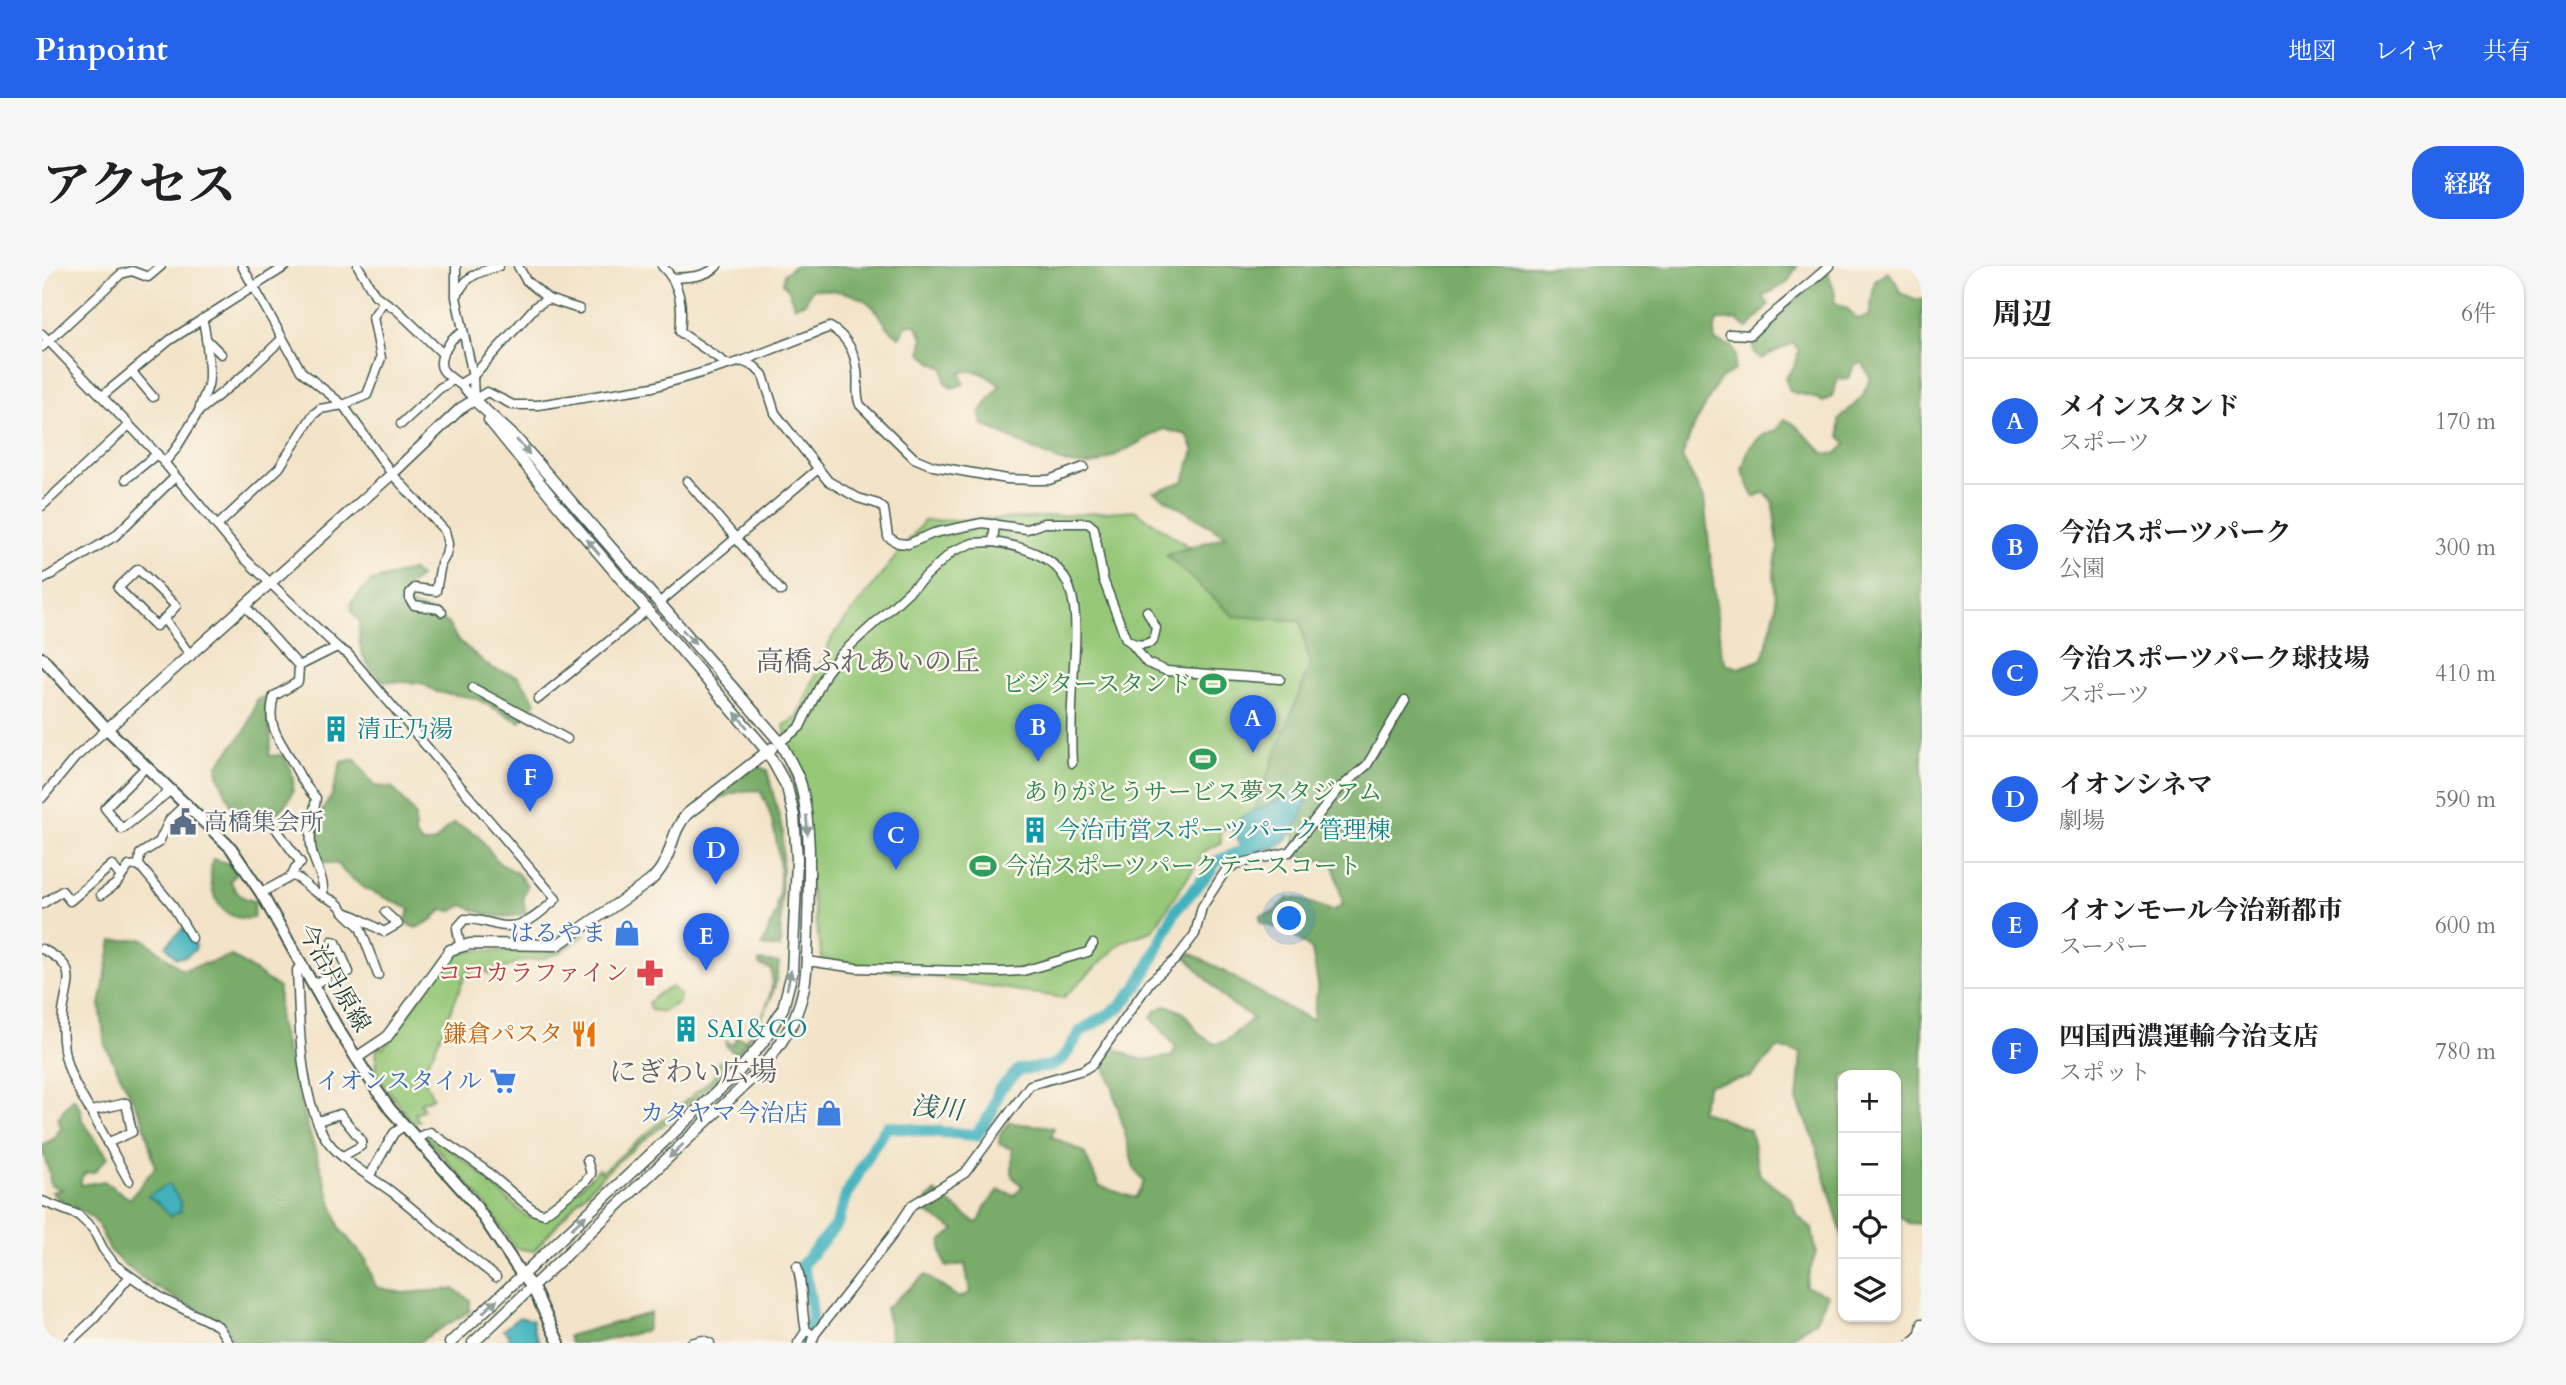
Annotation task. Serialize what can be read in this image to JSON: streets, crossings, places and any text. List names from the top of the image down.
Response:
{
  "streets": {
    "main road": ["今治丹原線"]
  },
  "districts": ["高橋ふれあいの丘", "にぎわい広場"],
  "water": ["浅川"],
  "places": {
    "sports": ["ビジタースタンド", "ありがとうサービス夢スタジアム", "今治スポーツパークテニスコート"],
    "building": ["清正乃湯", "今治市営スポーツパーク管理棟", "SAI＆CO"],
    "public building": ["高橋集会所"],
    "shop": ["はるやま", "カタヤマ今治店"],
    "pharmacy": ["ココカラファイン"],
    "restaurant": ["鎌倉パスタ"],
    "supermarket": ["イオンスタイル"]
  },
  "page": {
    "header": "Pinpoint",
    "nav": ["地図", "レイヤ", "共有"],
    "title": "アクセス",
    "buttons": "経路",
    "heading": ["周辺", "6件"],
    "list": [
      {
        "mark": "A",
        "name": "メインスタンド",
        "note": "スポーツ",
        "value": "170 m"
      },
      {
        "mark": "B",
        "name": "今治スポーツパーク",
        "note": "公園",
        "value": "300 m"
      },
      {
        "mark": "C",
        "name": "今治スポーツパーク球技場",
        "note": "スポーツ",
        "value": "410 m"
      },
      {
        "mark": "D",
        "name": "イオンシネマ",
        "note": "劇場",
        "value": "590 m"
      },
      {
        "mark": "E",
        "name": "イオンモール今治新都市",
        "note": "スーパー",
        "value": "600 m"
      },
      {
        "mark": "F",
        "name": "四国西濃運輸今治支店",
        "note": "スポット",
        "value": "780 m"
      }
    ],
    "pins": [
      "A",
      "B",
      "F",
      "C",
      "D",
      "E"
    ],
    "map_buttons": ["+", "−"]
  }
}
